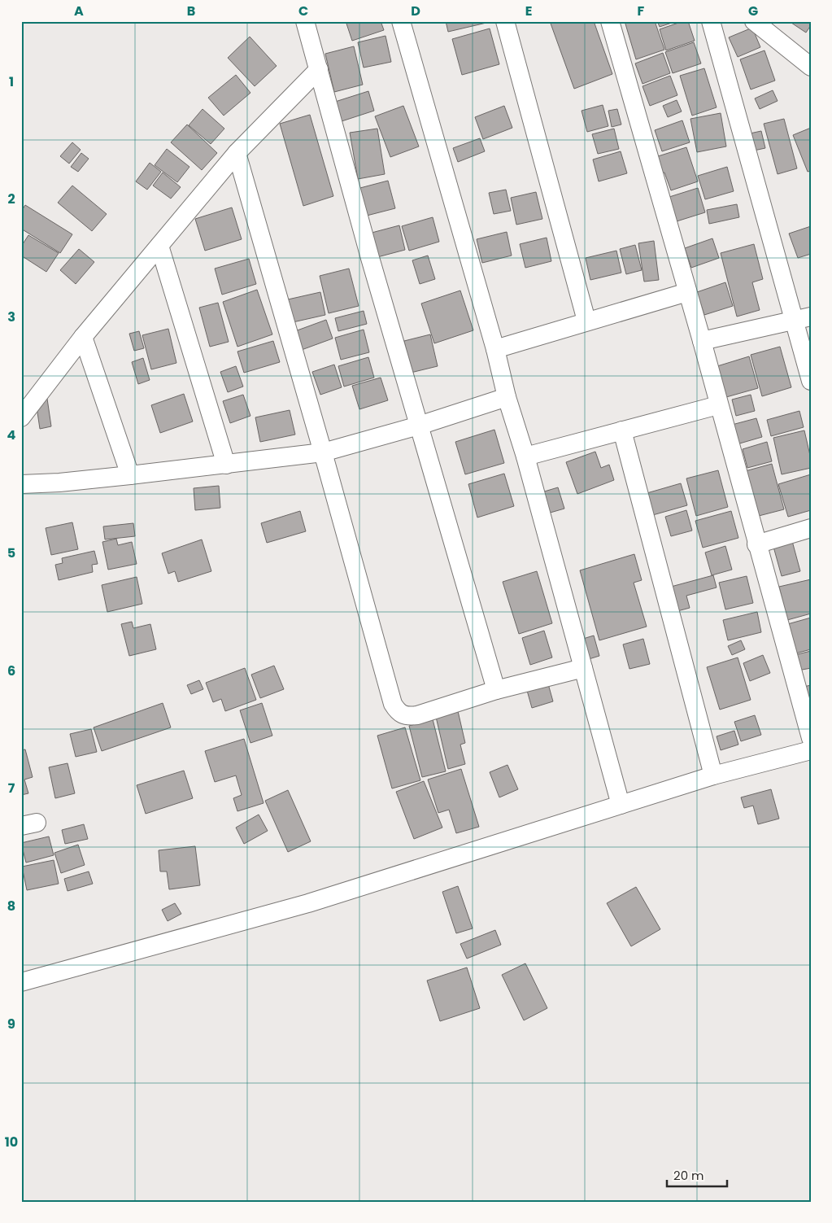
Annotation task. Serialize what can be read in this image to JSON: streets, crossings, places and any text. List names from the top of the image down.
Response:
{
  "scale_bar": "20 m",
  "grid": {
    "columns": [
      "A",
      "B",
      "C",
      "D",
      "E",
      "F",
      "G"
    ],
    "rows": [
      "1",
      "2",
      "3",
      "4",
      "5",
      "6",
      "7",
      "8",
      "9",
      "10"
    ]
  }
}
